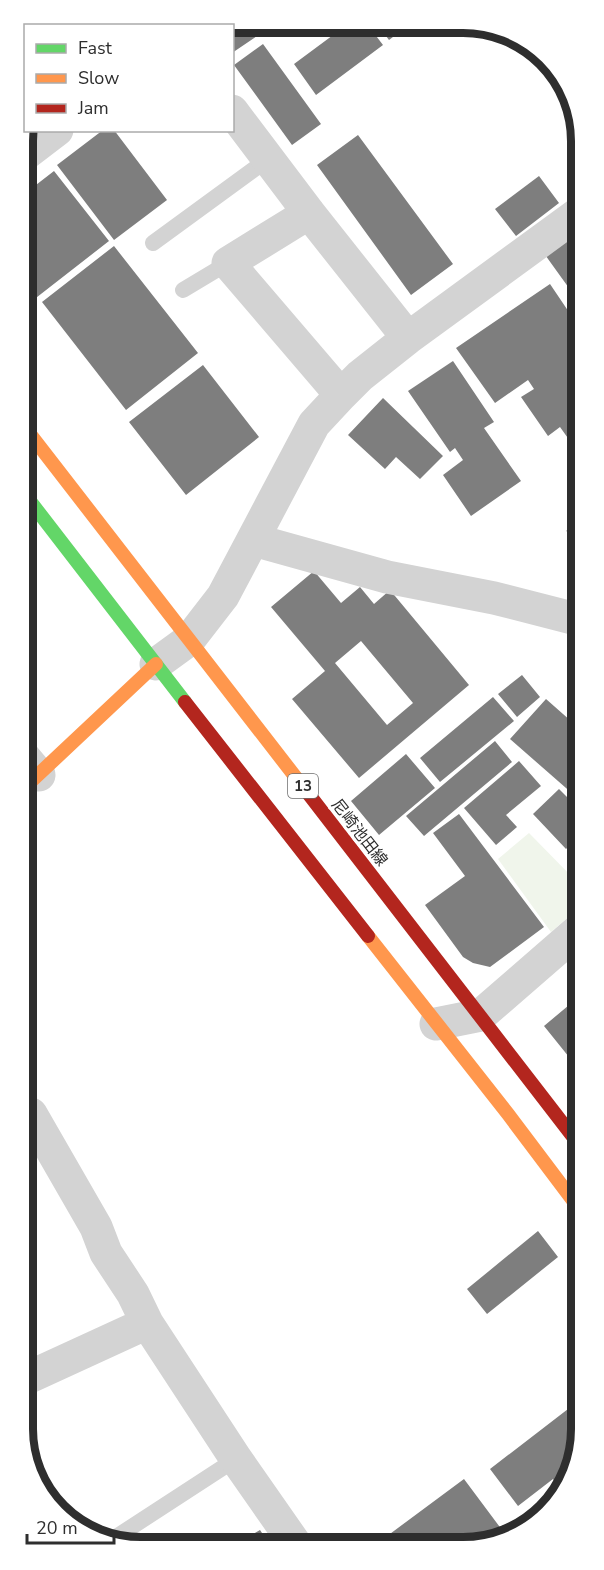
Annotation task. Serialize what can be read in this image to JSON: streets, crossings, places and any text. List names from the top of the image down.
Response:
{
  "streets": {
    "main road": ["13", "尼崎池田線"]
  },
  "legend": ["Fast", "Slow", "Jam"],
  "scale_bar": "20 m"
}
